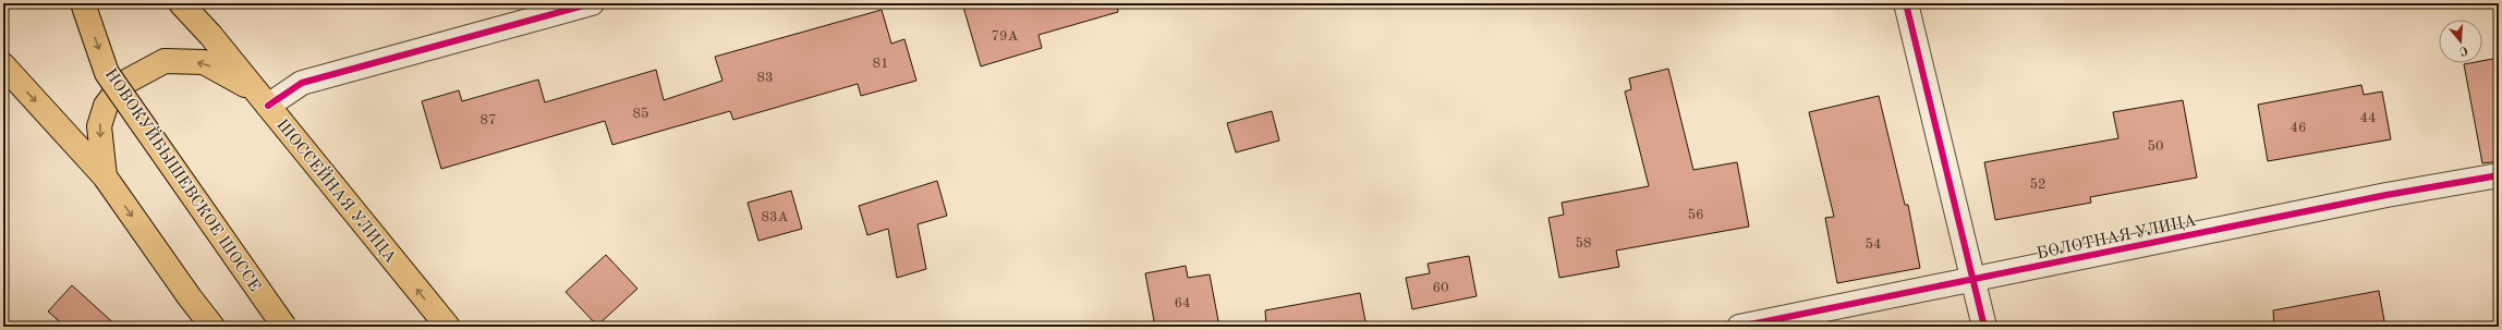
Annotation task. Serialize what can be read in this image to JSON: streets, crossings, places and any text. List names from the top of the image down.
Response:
{
  "streets": {
    "main road": ["НОВОКУЙБЫШЕВСКОЕ ШОССЕ", "ШОССЕЙНАЯ УЛИЦА"],
    "street": ["БОЛОТНАЯ УЛИЦА"]
  },
  "house_numbers": [
    "79А",
    "81",
    "83",
    "85",
    "44",
    "87",
    "46",
    "50",
    "52",
    "56",
    "83А",
    "58",
    "54",
    "60",
    "64"
  ],
  "north": "bottom"
}
